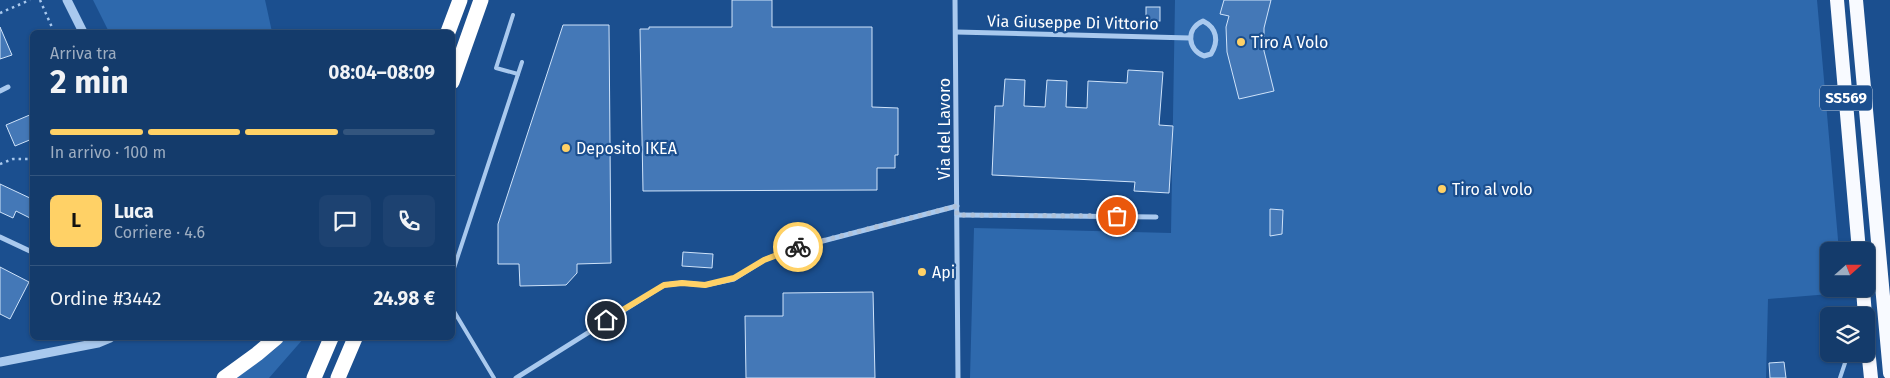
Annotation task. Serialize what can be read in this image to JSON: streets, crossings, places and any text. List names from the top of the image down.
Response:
{
  "streets": {
    "highway": ["SS569"],
    "street": ["Via Giuseppe Di Vittorio", "Via del Lavoro"]
  },
  "crossings": [
    ["Via Giuseppe Di Vittorio", "Via del Lavoro"]
  ],
  "places": [
    "Tiro A Volo",
    "Deposito IKEA",
    "Tiro al volo",
    "Api"
  ],
  "north": "right",
  "page": {
    "heading": ["2 min", "Arriva tra", "08:04–08:09"],
    "panel": [
      "Luca",
      "Corriere · 4.6",
      "Ordine #3442",
      "24.98 €"
    ],
    "bar": "In arrivo · 100 m",
    "round": "L"
  }
}
